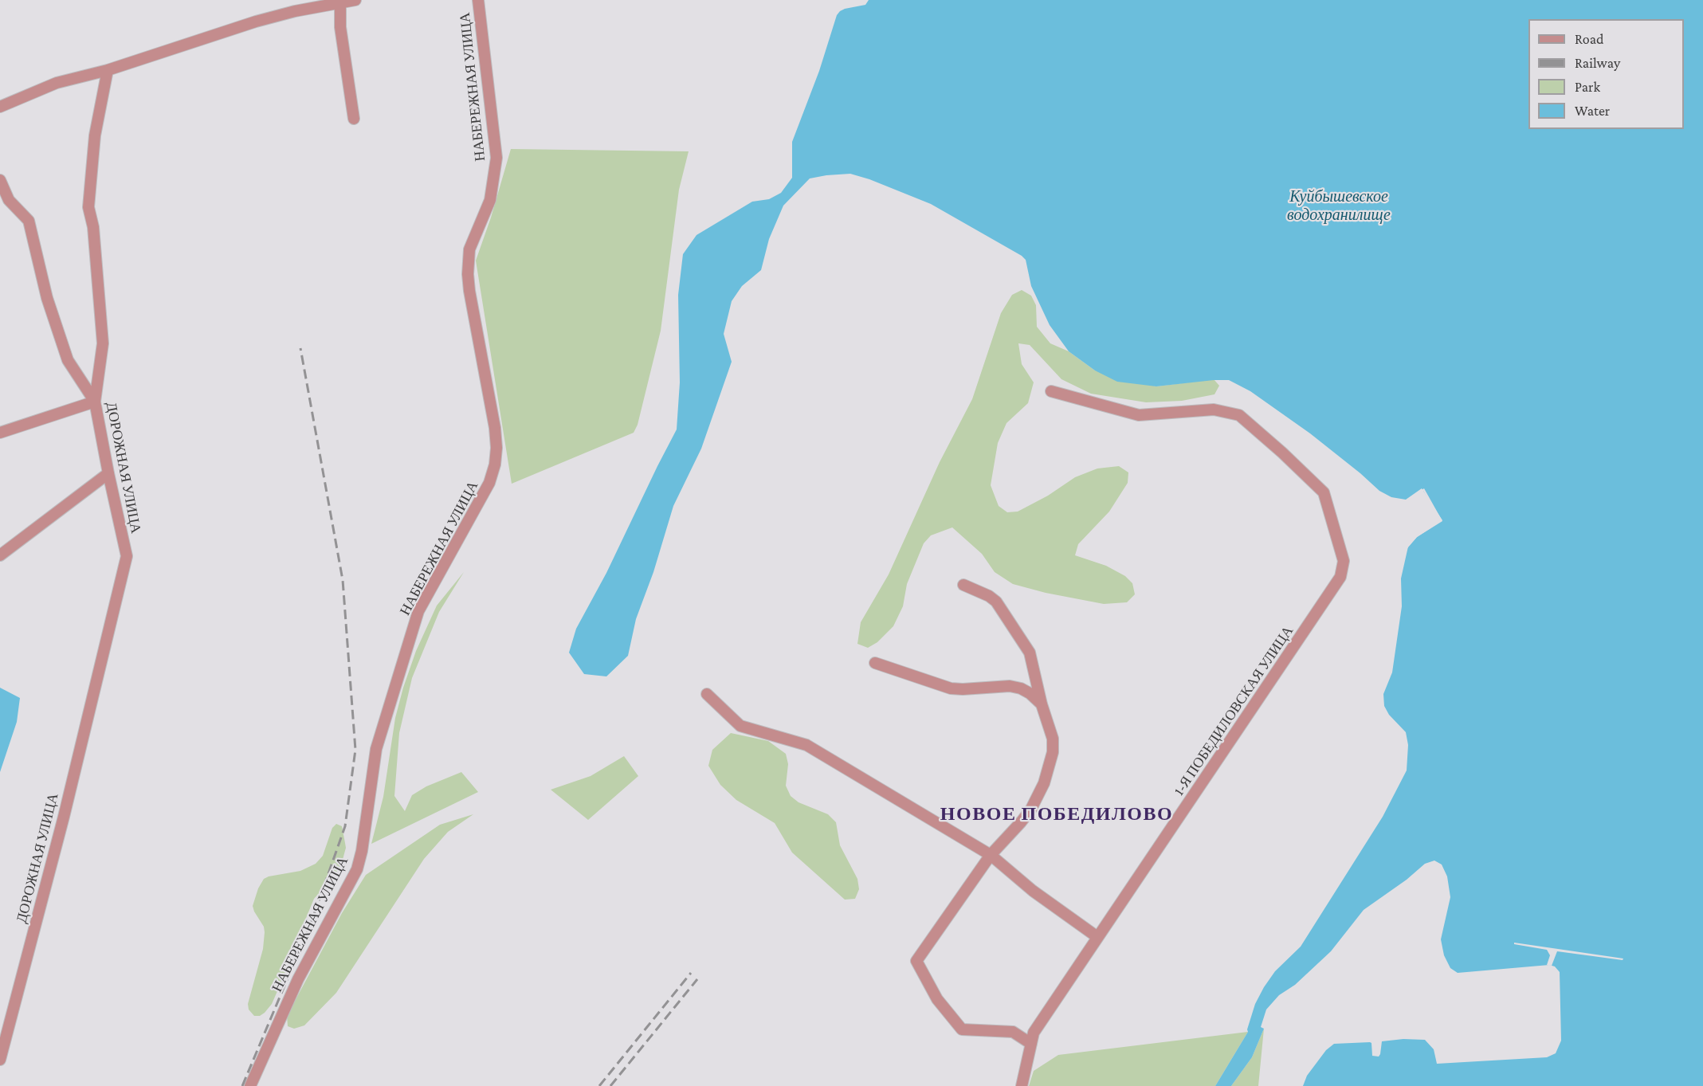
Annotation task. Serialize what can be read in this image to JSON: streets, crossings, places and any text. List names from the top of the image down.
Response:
{
  "streets": {
    "street": ["НАБЕРЕЖНАЯ УЛИЦА", "ДОРОЖНАЯ УЛИЦА", "1-Я ПОБЕДИЛОВСКАЯ УЛИЦА"]
  },
  "districts": ["НОВОЕ ПОБЕДИЛОВО"],
  "water": ["Куйбышевское водохранилище"],
  "legend": [
    "Road",
    "Railway",
    "Park",
    "Water"
  ]
}
